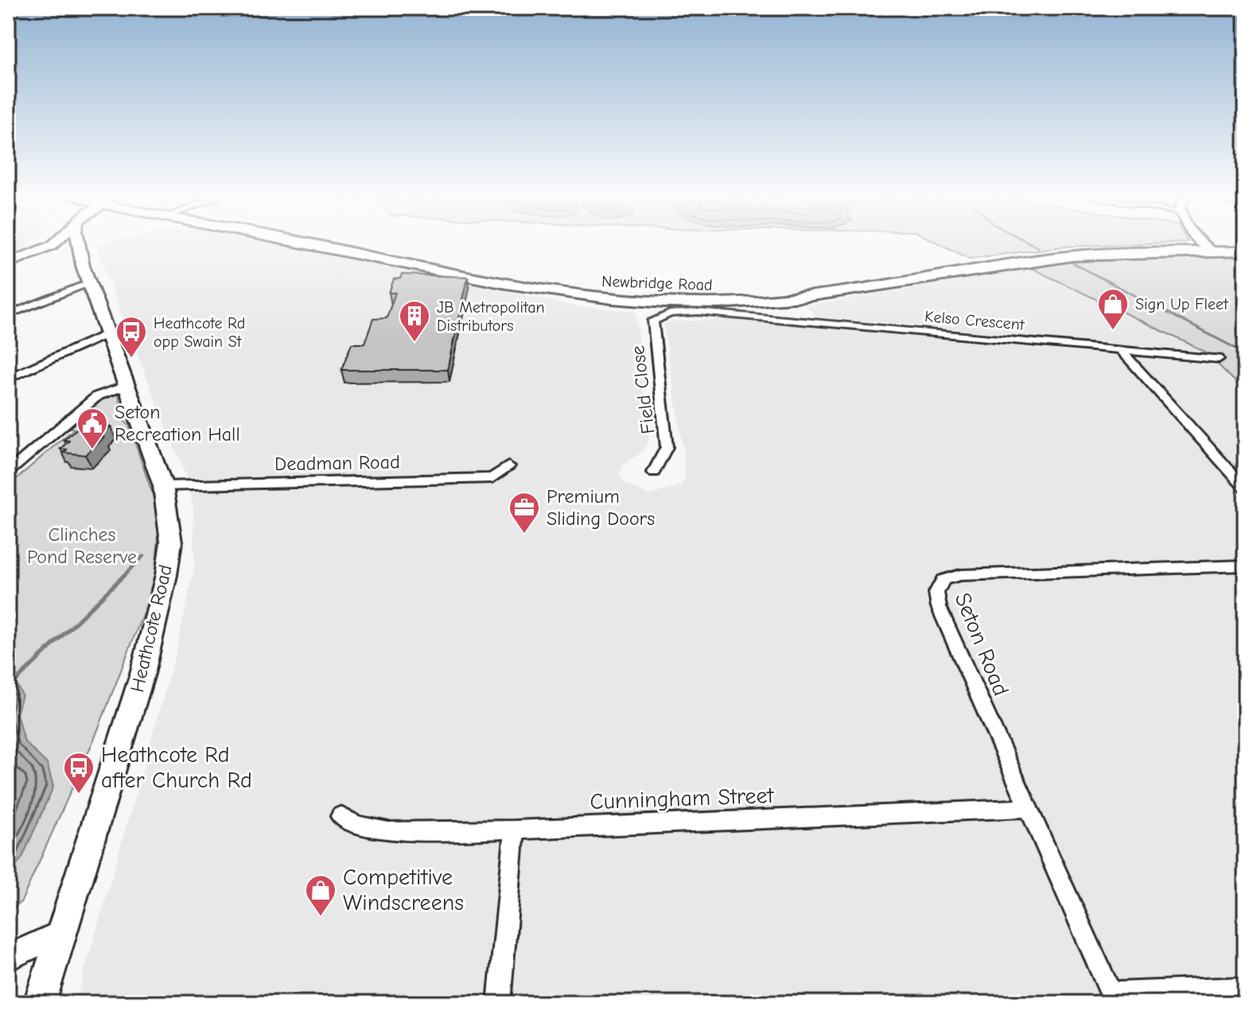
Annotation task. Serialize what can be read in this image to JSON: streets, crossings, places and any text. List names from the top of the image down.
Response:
{
  "streets": {
    "highway": ["Newbridge Road"],
    "main road": ["Heathcote Road"],
    "street": [
      "Kelso Crescent",
      "Field Close",
      "Deadman Road",
      "Seton Road",
      "Cunningham Street"
    ]
  },
  "crossings": [
    ["Newbridge Road", "Kelso Crescent"],
    ["Newbridge Road", "Field Close"],
    ["Kelso Crescent", "Field Close"],
    ["Deadman Road", "Heathcote Road"],
    ["Seton Road", "Cunningham Street"]
  ],
  "parks": ["Clinches Pond Reserve"],
  "places": {
    "shop": ["Sign Up Fleet", "Competitive Windscreens"],
    "building": ["JB Metropolitan Distributors"],
    "bus stop": ["Heathcote Rd opp Swain St", "Heathcote Rd after Church Rd"],
    "public building": ["Seton Recreation Hall"],
    "office": ["Premium Sliding Doors"]
  }
}
